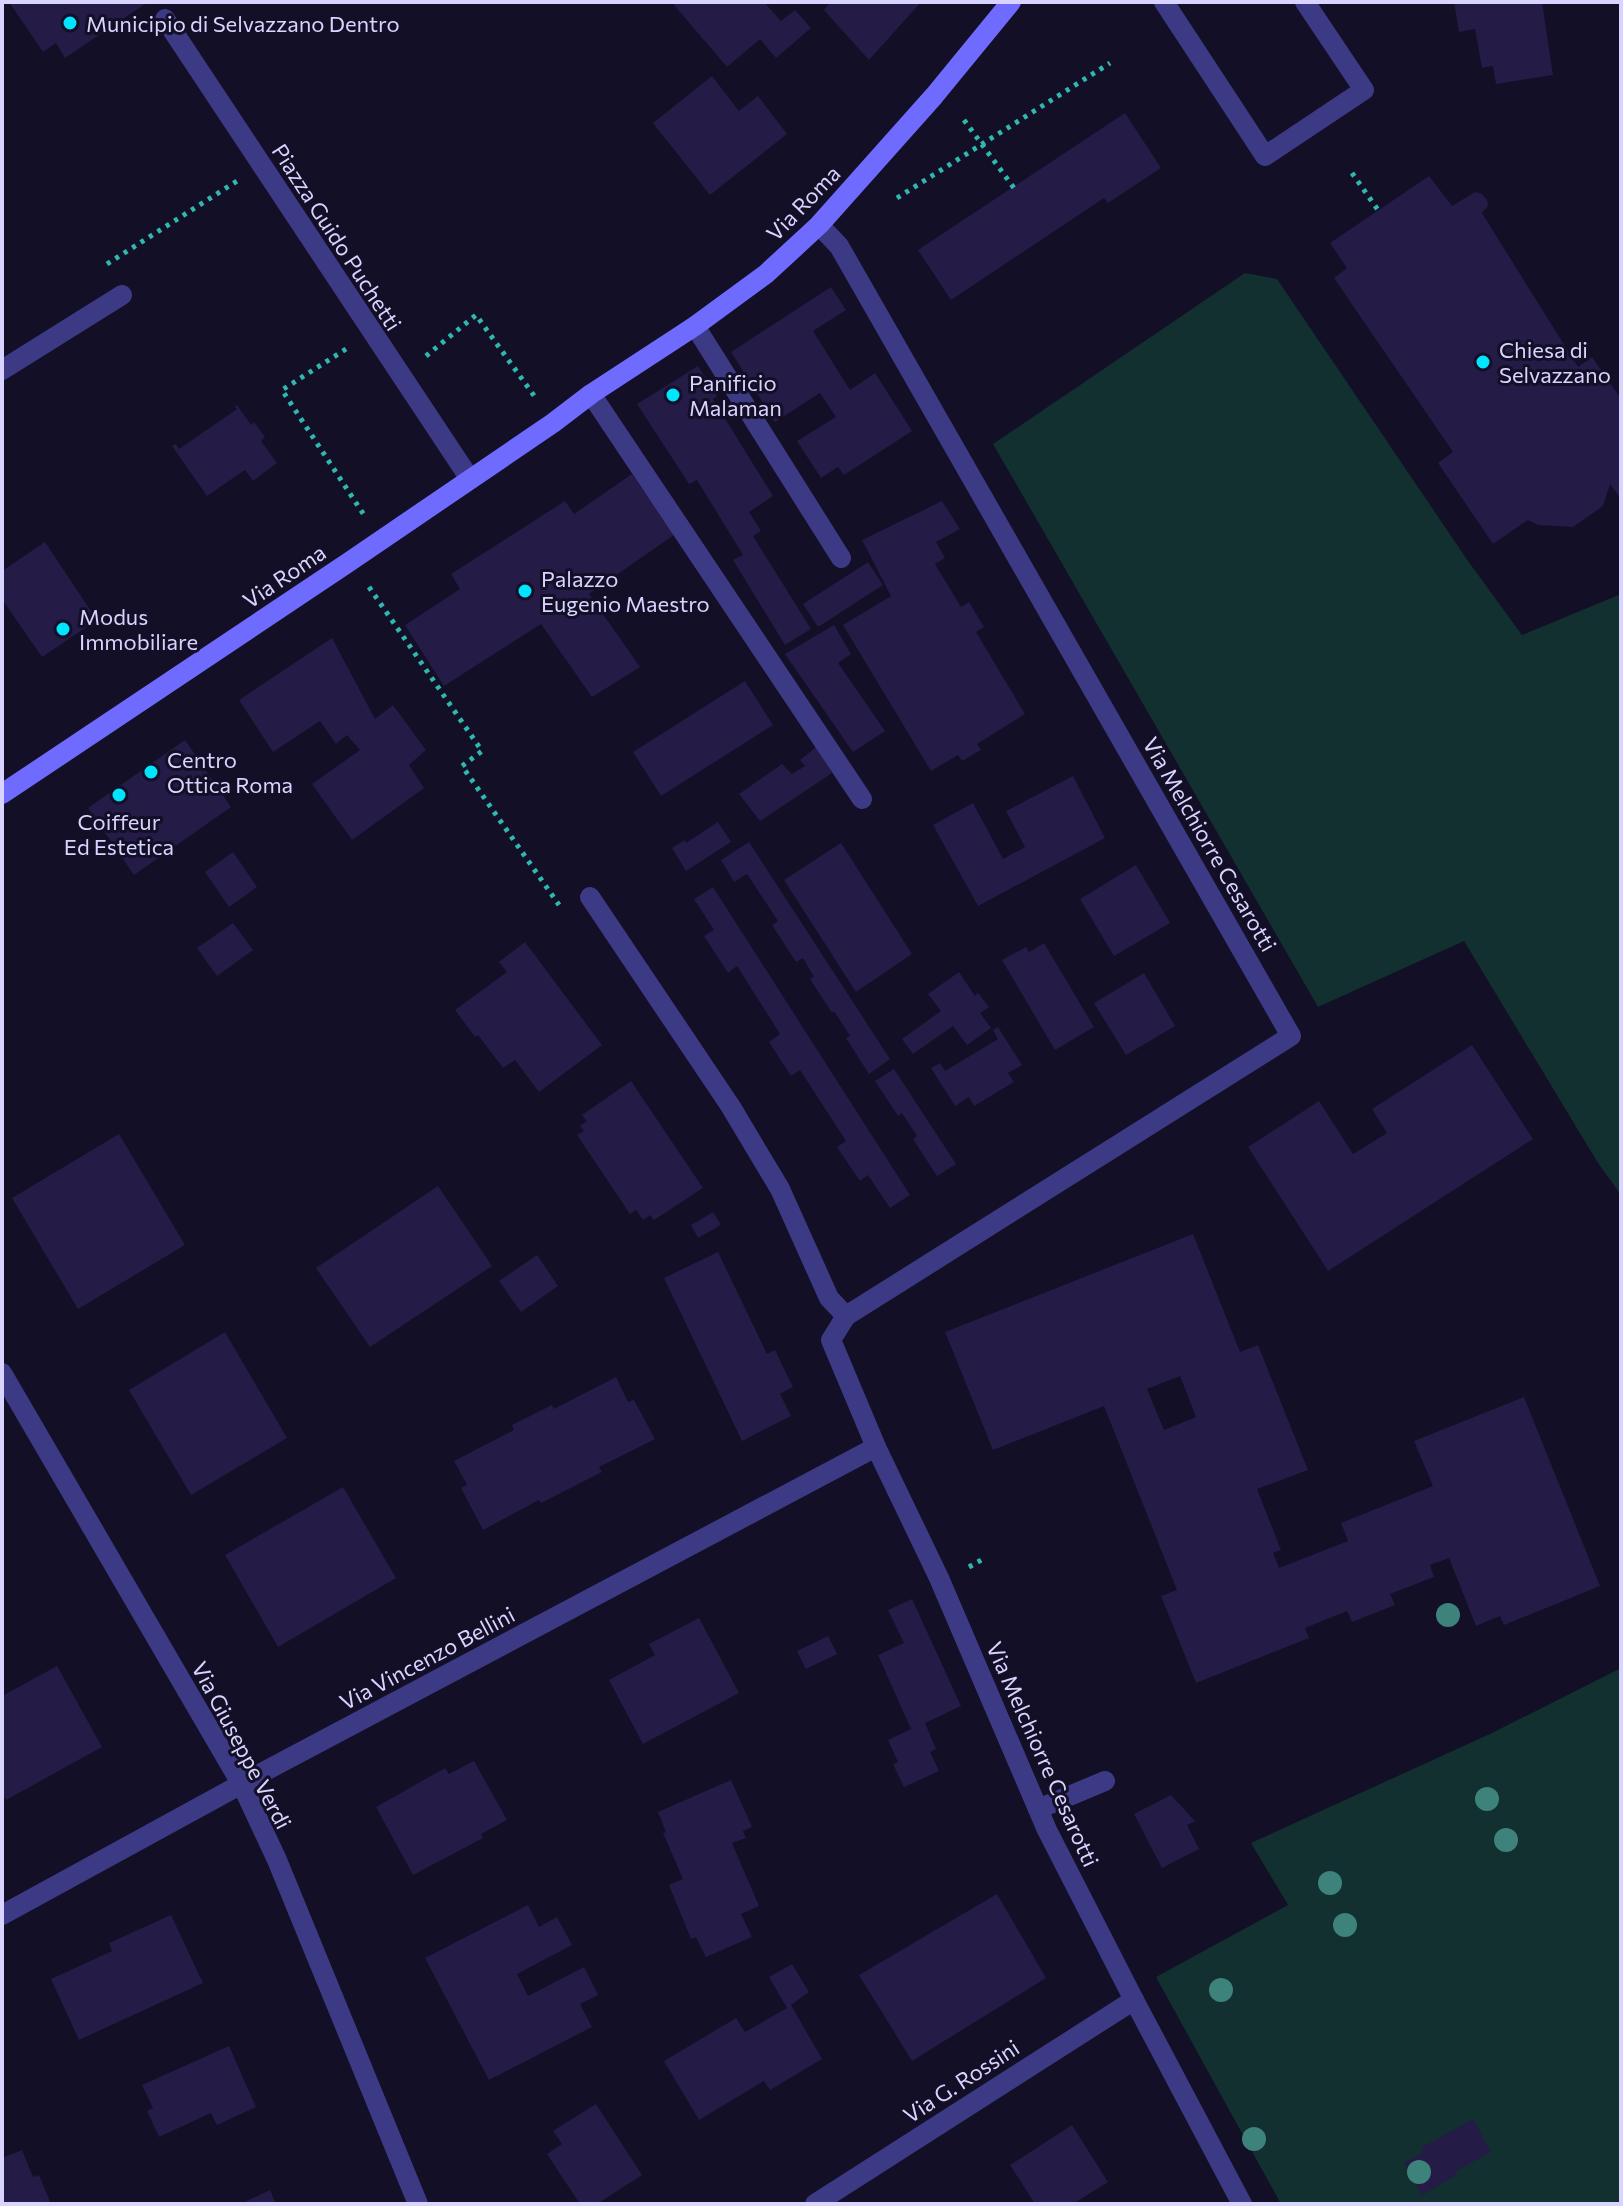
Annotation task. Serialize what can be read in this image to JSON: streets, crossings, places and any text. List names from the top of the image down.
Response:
{
  "streets": {
    "street": [
      "Via Roma",
      "Piazza Guido Puchetti",
      "Via Melchiorre Cesarotti",
      "Via Vincenzo Bellini",
      "Via Giuseppe Verdi",
      "Via G. Rossini"
    ]
  },
  "crossings": [
    ["Via Roma", "Piazza Guido Puchetti"],
    ["Via Roma", "Via Melchiorre Cesarotti"],
    ["Via Melchiorre Cesarotti", "Via Vincenzo Bellini"],
    ["Via Melchiorre Cesarotti", "Via G. Rossini"],
    ["Via Vincenzo Bellini", "Via Giuseppe Verdi"]
  ],
  "places": [
    "Municipio di Selvazzano Dentro",
    "Chiesa di Selvazzano",
    "Panificio Malaman",
    "Palazzo Eugenio Maestro",
    "Modus Immobiliare",
    "Centro Ottica Roma",
    "Coiffeur Ed Estetica"
  ]
}
